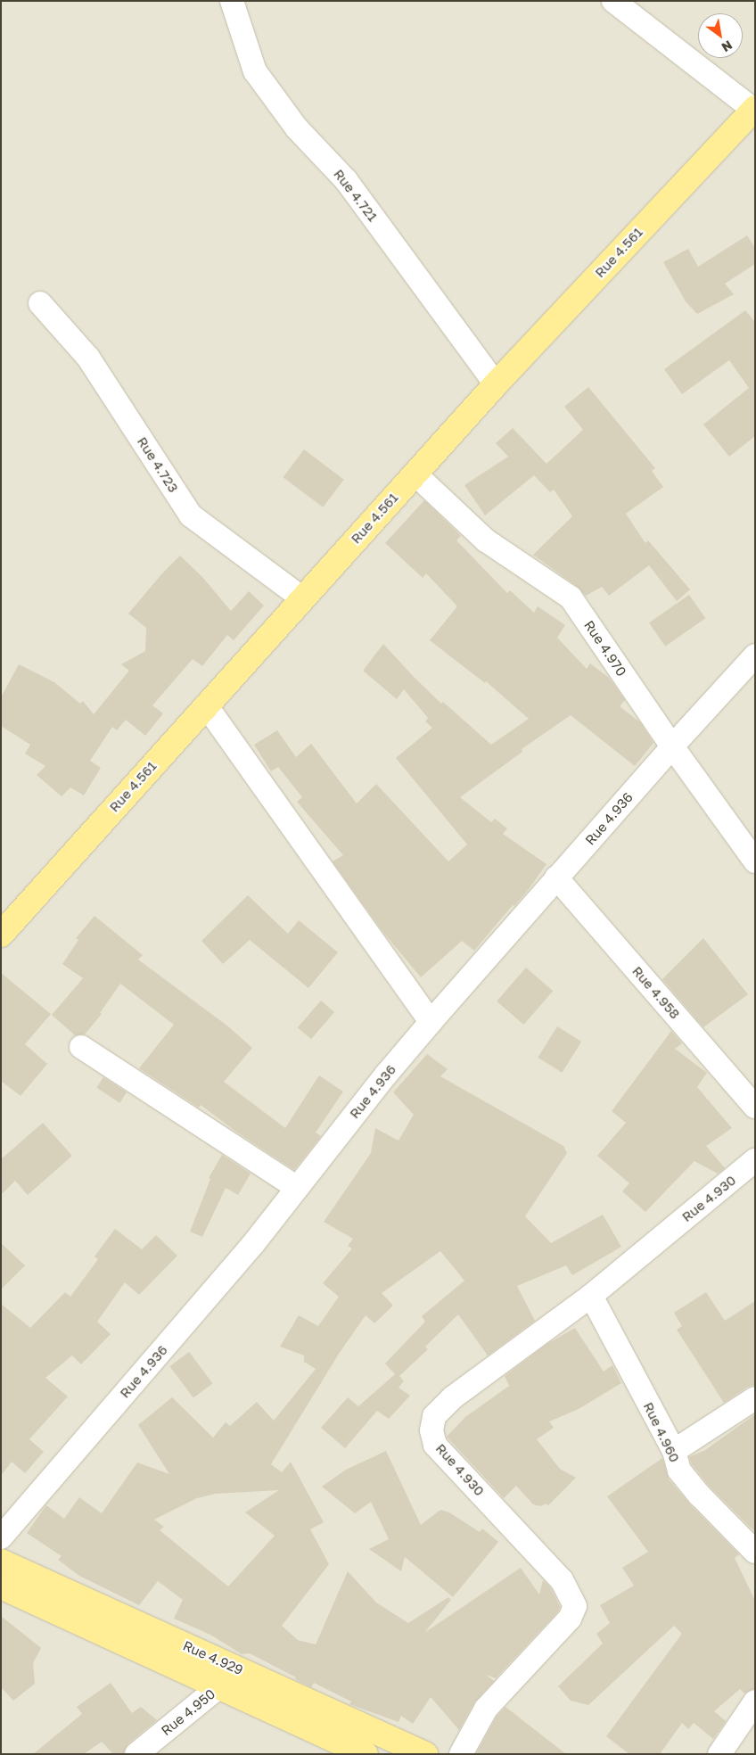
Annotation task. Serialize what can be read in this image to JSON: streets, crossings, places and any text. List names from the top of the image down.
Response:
{
  "streets": {
    "main road": ["Rue 4.561", "Rue 4.929"],
    "street": [
      "Rue 4.721",
      "Rue 4.723",
      "Rue 4.970",
      "Rue 4.936",
      "Rue 4.958",
      "Rue 4.930",
      "Rue 4.960",
      "Rue 4.950"
    ]
  },
  "crossings": [
    ["Rue 4.721", "Rue 4.561"],
    ["Rue 4.561", "Rue 4.723"],
    ["Rue 4.561", "Rue 4.970"],
    ["Rue 4.970", "Rue 4.936"],
    ["Rue 4.936", "Rue 4.958"],
    ["Rue 4.930", "Rue 4.960"],
    ["Rue 4.929", "Rue 4.950"]
  ],
  "north": "bottom right"
}
